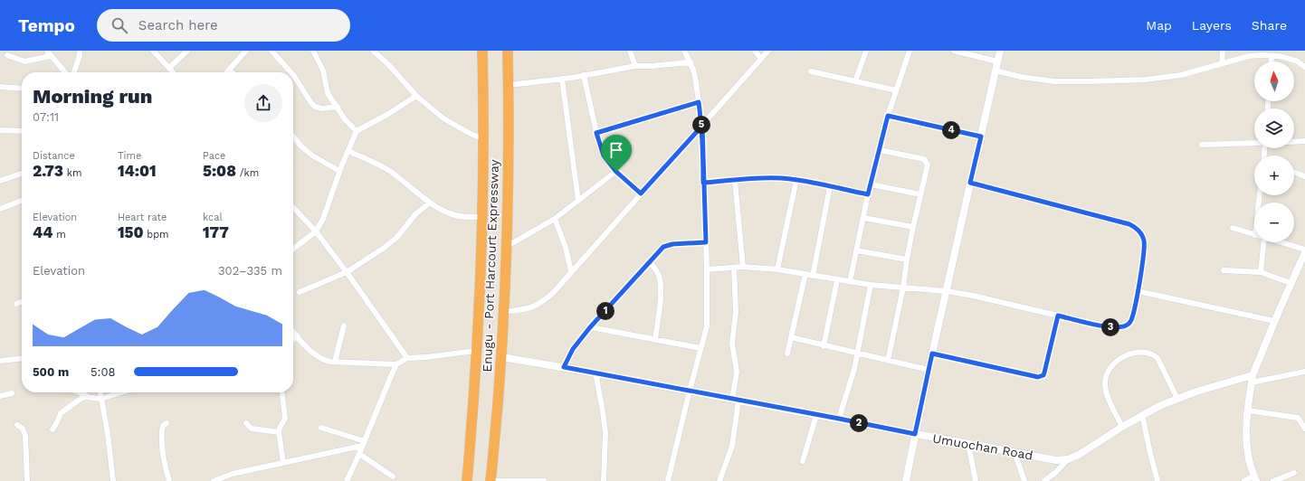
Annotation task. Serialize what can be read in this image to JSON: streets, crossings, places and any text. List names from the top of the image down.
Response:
{
  "streets": {
    "highway": ["Enugu - Port Harcourt Expressway"],
    "street": ["Umuochan Road"]
  },
  "crossings": [
    ["Enugu - Port Harcourt Expressway", "Umuochan Road"]
  ],
  "north": "top",
  "page": {
    "header": "Tempo",
    "search": "Search here",
    "nav": ["Map", "Layers", "Share"],
    "map_buttons": ["+", "−"],
    "heading": ["Morning run", "07:11"],
    "pins": [
      "5",
      "4",
      "1",
      "3",
      "2"
    ],
    "stats": [
      ["Distance", "2.73 km"],
      ["Time", "14:01"],
      ["Pace", "5:08 /km"],
      ["Elevation", "44 m"],
      ["Heart rate", "150 bpm"],
      ["kcal", "177"]
    ],
    "chart": ["Elevation", "302–335 m"],
    "list": [
      {
        "name": "500 m",
        "note": "5:08"
      }
    ]
  }
}
